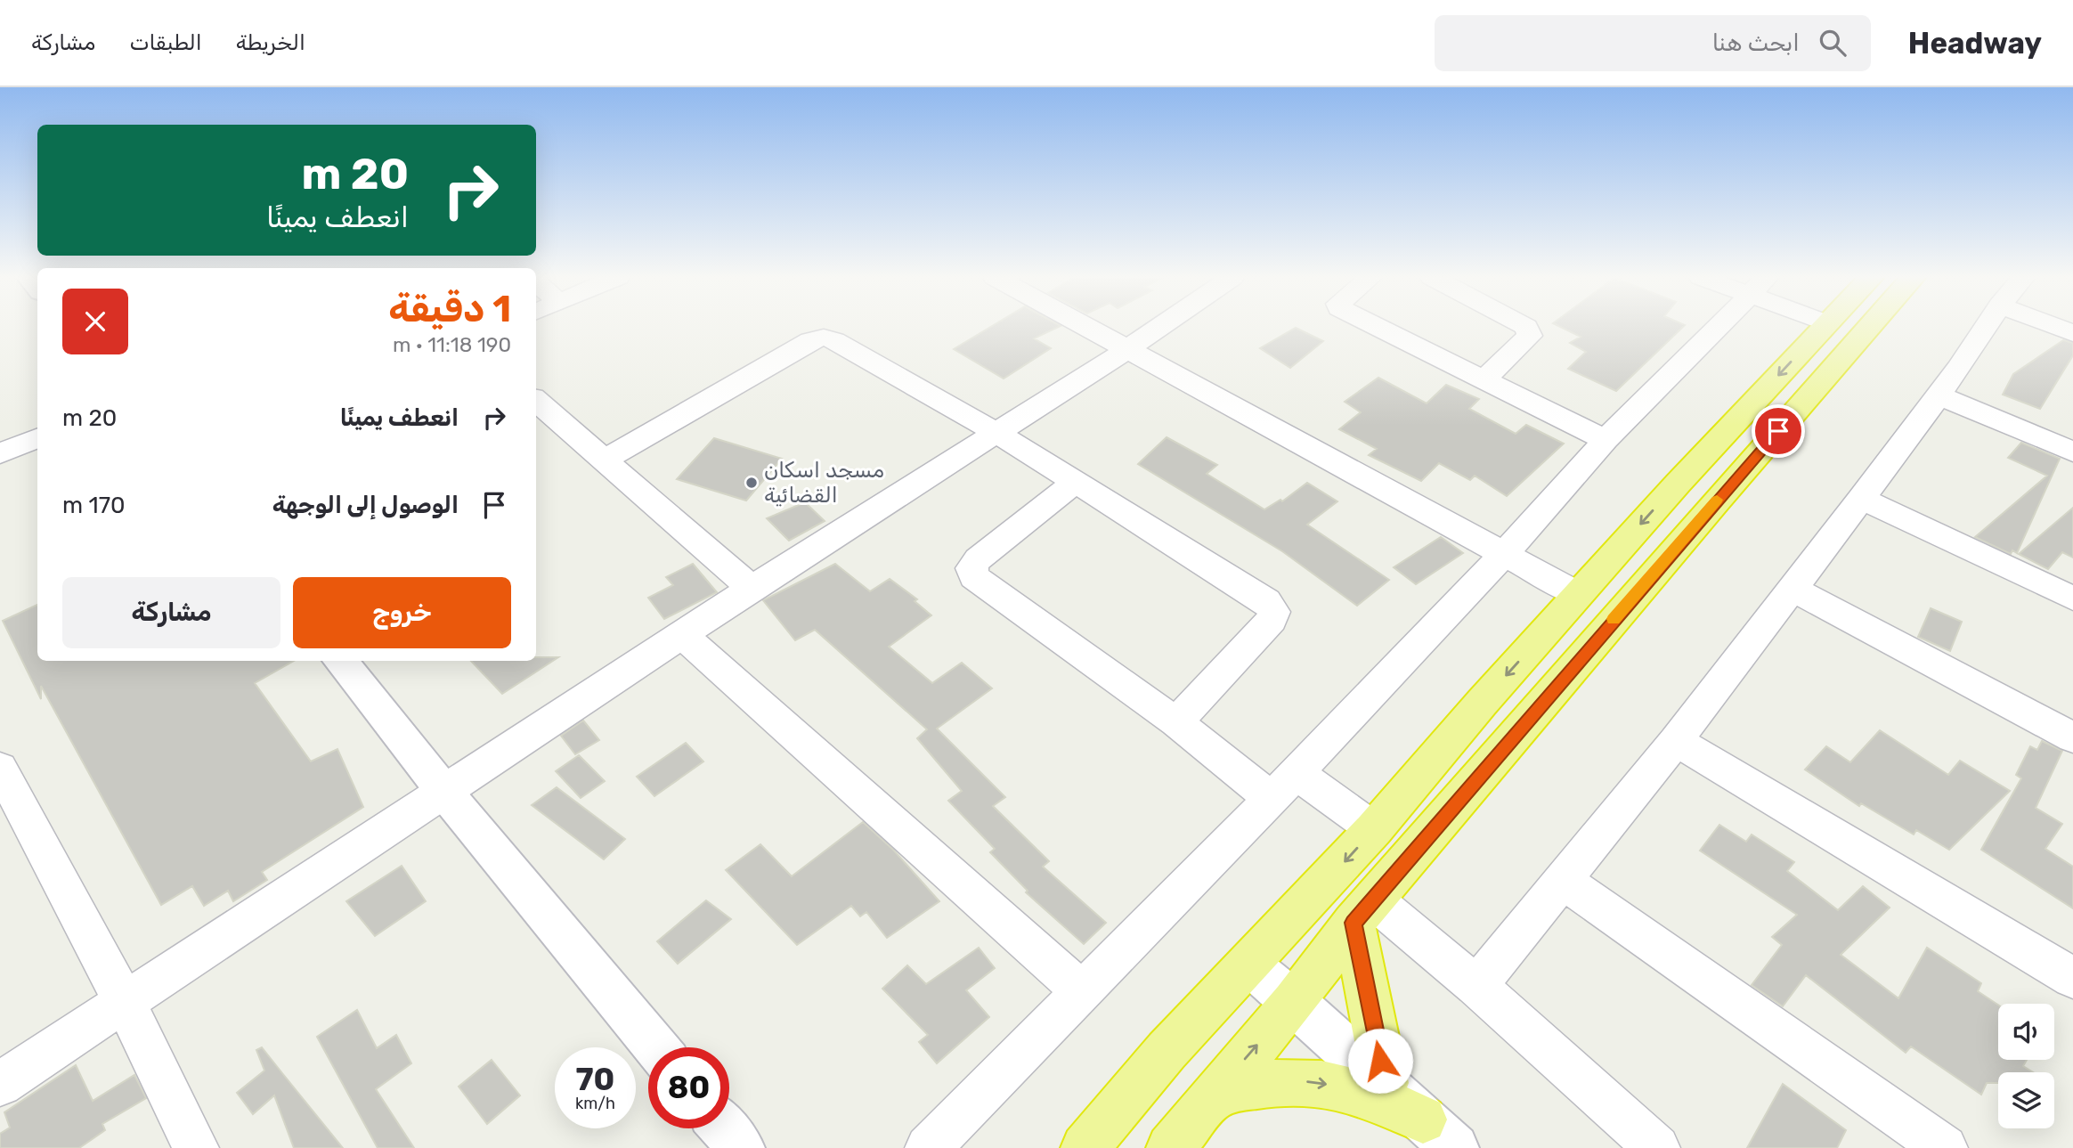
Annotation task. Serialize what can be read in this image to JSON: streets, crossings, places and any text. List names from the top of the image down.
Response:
{
  "places": ["مسجد اسكان القضائية"],
  "page": {
    "header": "Headway",
    "search": "ابحث هنا",
    "nav": ["الخريطة", "الطبقات", "مشاركة"],
    "turn": ["20 m", "انعطف يمينًا"],
    "heading": ["1 دقيقة", "190 m · 11:18"],
    "list": [
      {
        "name": "انعطف يمينًا",
        "value": "20 m"
      },
      {
        "name": "الوصول إلى الوجهة",
        "value": "170 m"
      }
    ],
    "buttons": ["خروج", "مشاركة"],
    "speed": "70 km/h",
    "limit": "80"
  }
}
